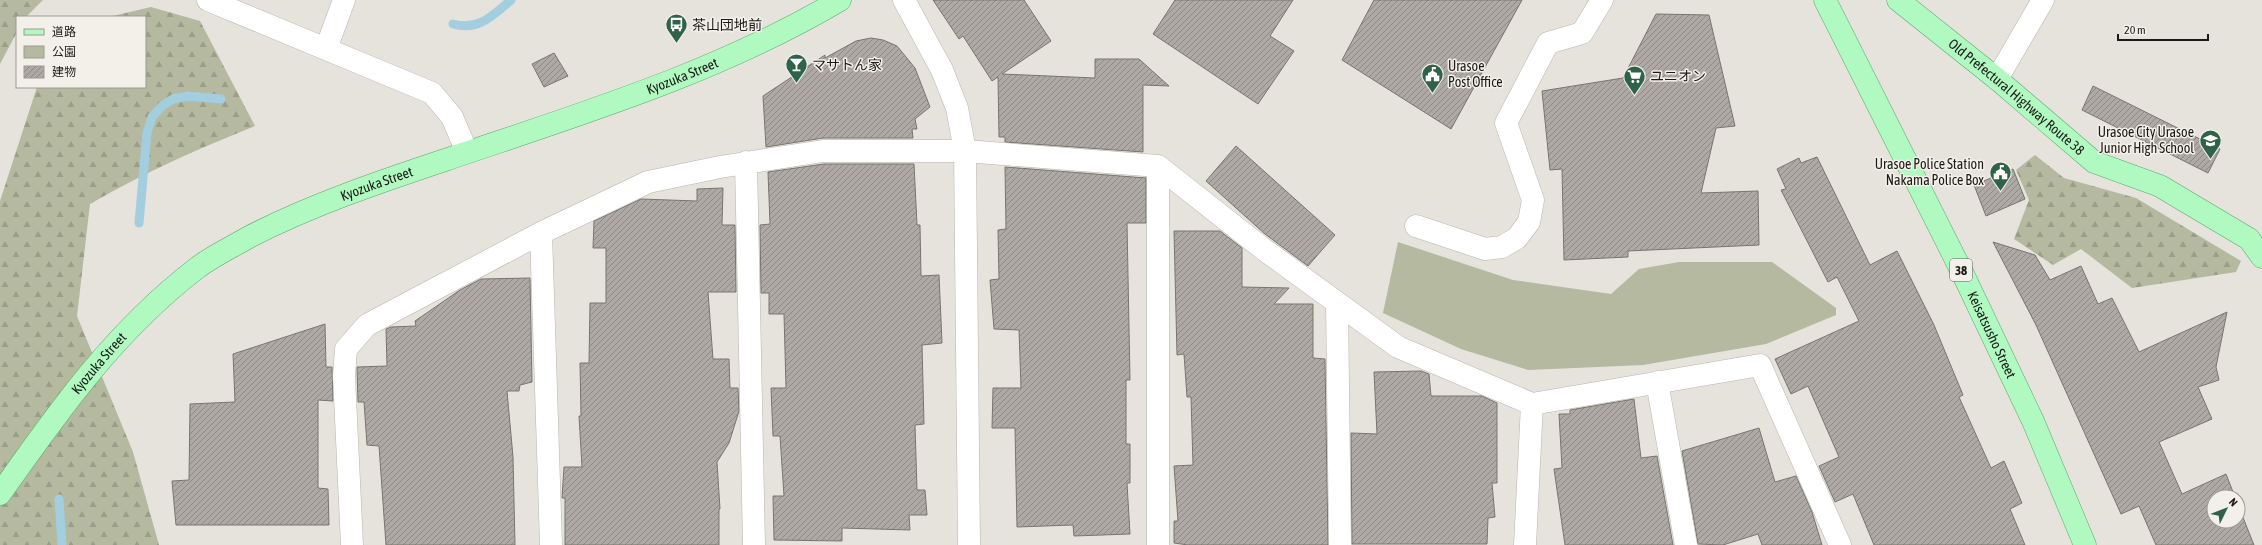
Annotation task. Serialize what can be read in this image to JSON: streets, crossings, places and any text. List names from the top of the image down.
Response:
{
  "streets": {
    "main road": [
      "Kyozuka Street",
      "Old Prefectural Highway Route 38",
      "38",
      "Keisatsusho Street"
    ]
  },
  "places": {
    "bus stop": ["茶山団地前"],
    "bar": ["マサトん家"],
    "public building": ["Urasoe Post Office", "Urasoe Police Station Nakama Police Box"],
    "supermarket": ["ユニオン"],
    "school or university": ["Urasoe City Urasoe Junior High School"]
  },
  "legend": ["道路", "公園", "建物"],
  "scale_bar": "20 m",
  "north": "top right"
}
